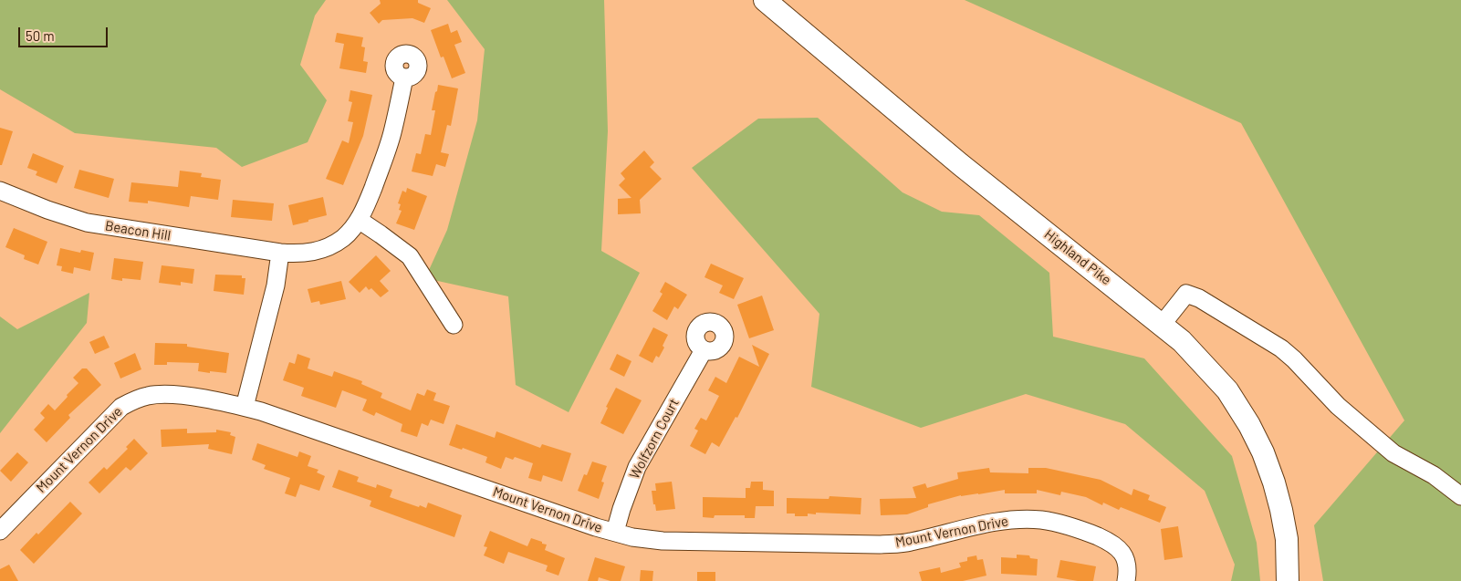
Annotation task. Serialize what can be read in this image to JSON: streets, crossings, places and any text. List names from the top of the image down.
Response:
{
  "streets": {
    "main road": ["Highland Pike"],
    "street": ["Beacon Hill", "Wolfzorn Court", "Mount Vernon Drive"]
  },
  "crossings": [
    ["Wolfzorn Court", "Mount Vernon Drive"]
  ],
  "scale_bar": "50 m"
}
